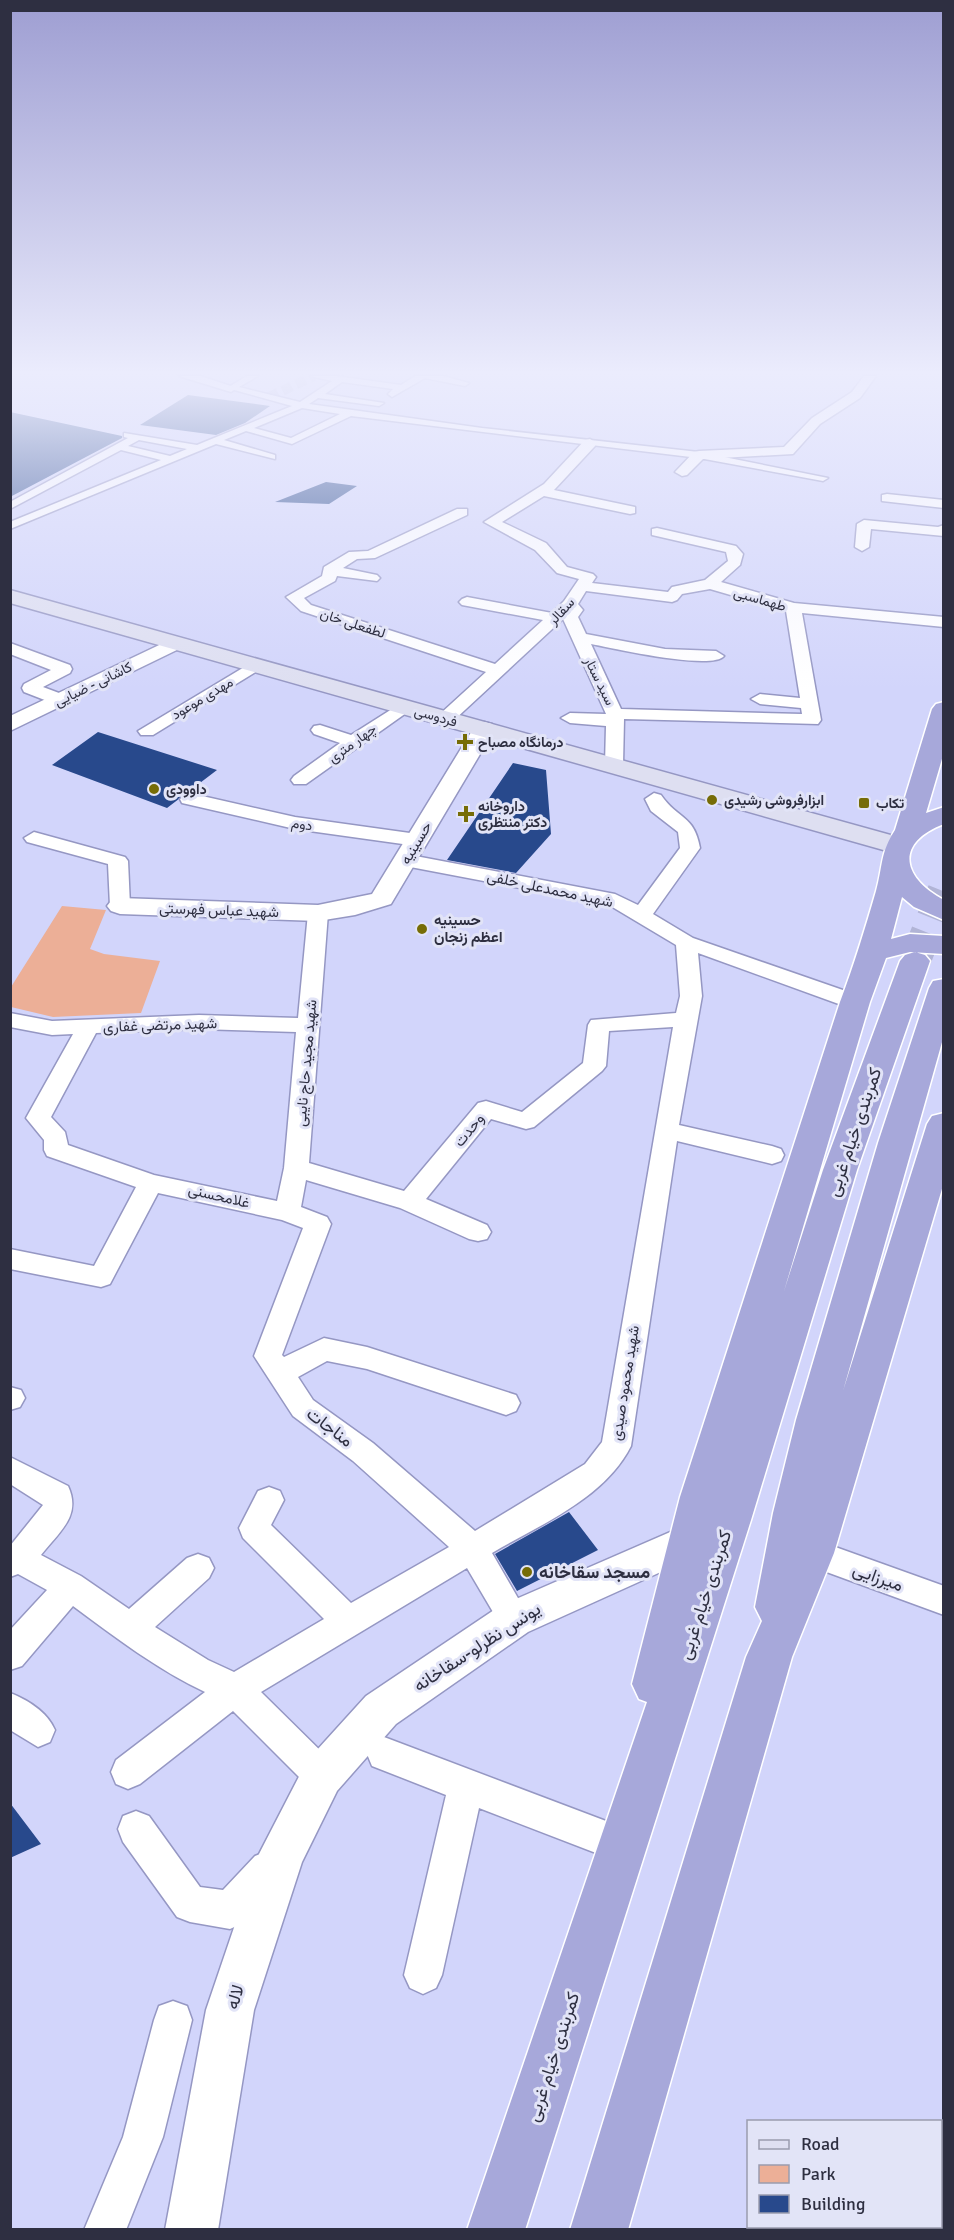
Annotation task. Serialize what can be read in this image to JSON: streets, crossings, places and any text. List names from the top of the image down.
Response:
{
  "streets": {
    "highway": ["کمربندی خیام غربی"],
    "main road": ["فردوسی"],
    "street": [
      "طهماسبی",
      "سقالر",
      "لطفعلی خان",
      "سید ستار",
      "کاشانی - ضیایی",
      "مهدی موعود",
      "چهار متری",
      "دوم",
      "حسینیه",
      "شهید محمدعلی خلفی",
      "شهید عباس فهرستی",
      "شهید مرتضی غفاری",
      "شهید مجید حاج نایبی",
      "وحدت",
      "غلامحسنی",
      "شهید محمود صیدی",
      "مناجات",
      "میرزایی",
      "یونس نظرلو-سقاخانه",
      "لاله"
    ]
  },
  "crossings": [
    ["طهماسبی", "سقالر"],
    ["سقالر", "لطفعلی خان"],
    ["سقالر", "سید ستار"],
    ["سقالر", "فردوسی"],
    ["سید ستار", "فردوسی"],
    ["کاشانی - ضیایی", "فردوسی"],
    ["مهدی موعود", "فردوسی"],
    ["فردوسی", "چهار متری"],
    ["فردوسی", "حسینیه"],
    ["دوم", "حسینیه"],
    ["دوم", "شهید محمدعلی خلفی"],
    ["حسینیه", "شهید محمدعلی خلفی"],
    ["حسینیه", "شهید عباس فهرستی"],
    ["حسینیه", "شهید مجید حاج نایبی"],
    ["شهید محمدعلی خلفی", "شهید محمود صیدی"],
    ["شهید عباس فهرستی", "شهید مجید حاج نایبی"],
    ["شهید مرتضی غفاری", "شهید مجید حاج نایبی"],
    ["شهید مرتضی غفاری", "غلامحسنی"],
    ["شهید مجید حاج نایبی", "غلامحسنی"],
    ["شهید مجید حاج نایبی", "مناجات"],
    ["وحدت", "شهید محمود صیدی"],
    ["غلامحسنی", "مناجات"],
    ["شهید محمود صیدی", "مناجات"],
    ["مناجات", "یونس نظرلو-سقاخانه"],
    ["یونس نظرلو-سقاخانه", "لاله"]
  ],
  "places": {
    "health": ["درمانگاه مصباح", "داروخانه دکتر منتظری"],
    "other": [
      "داوودی",
      "ابزارفروشی رشیدی",
      "حسینیه اعظم زنجان",
      "مسجد سقاخانه"
    ],
    "transit": ["تکاب"]
  },
  "legend": ["Road", "Park", "Building"]
}
